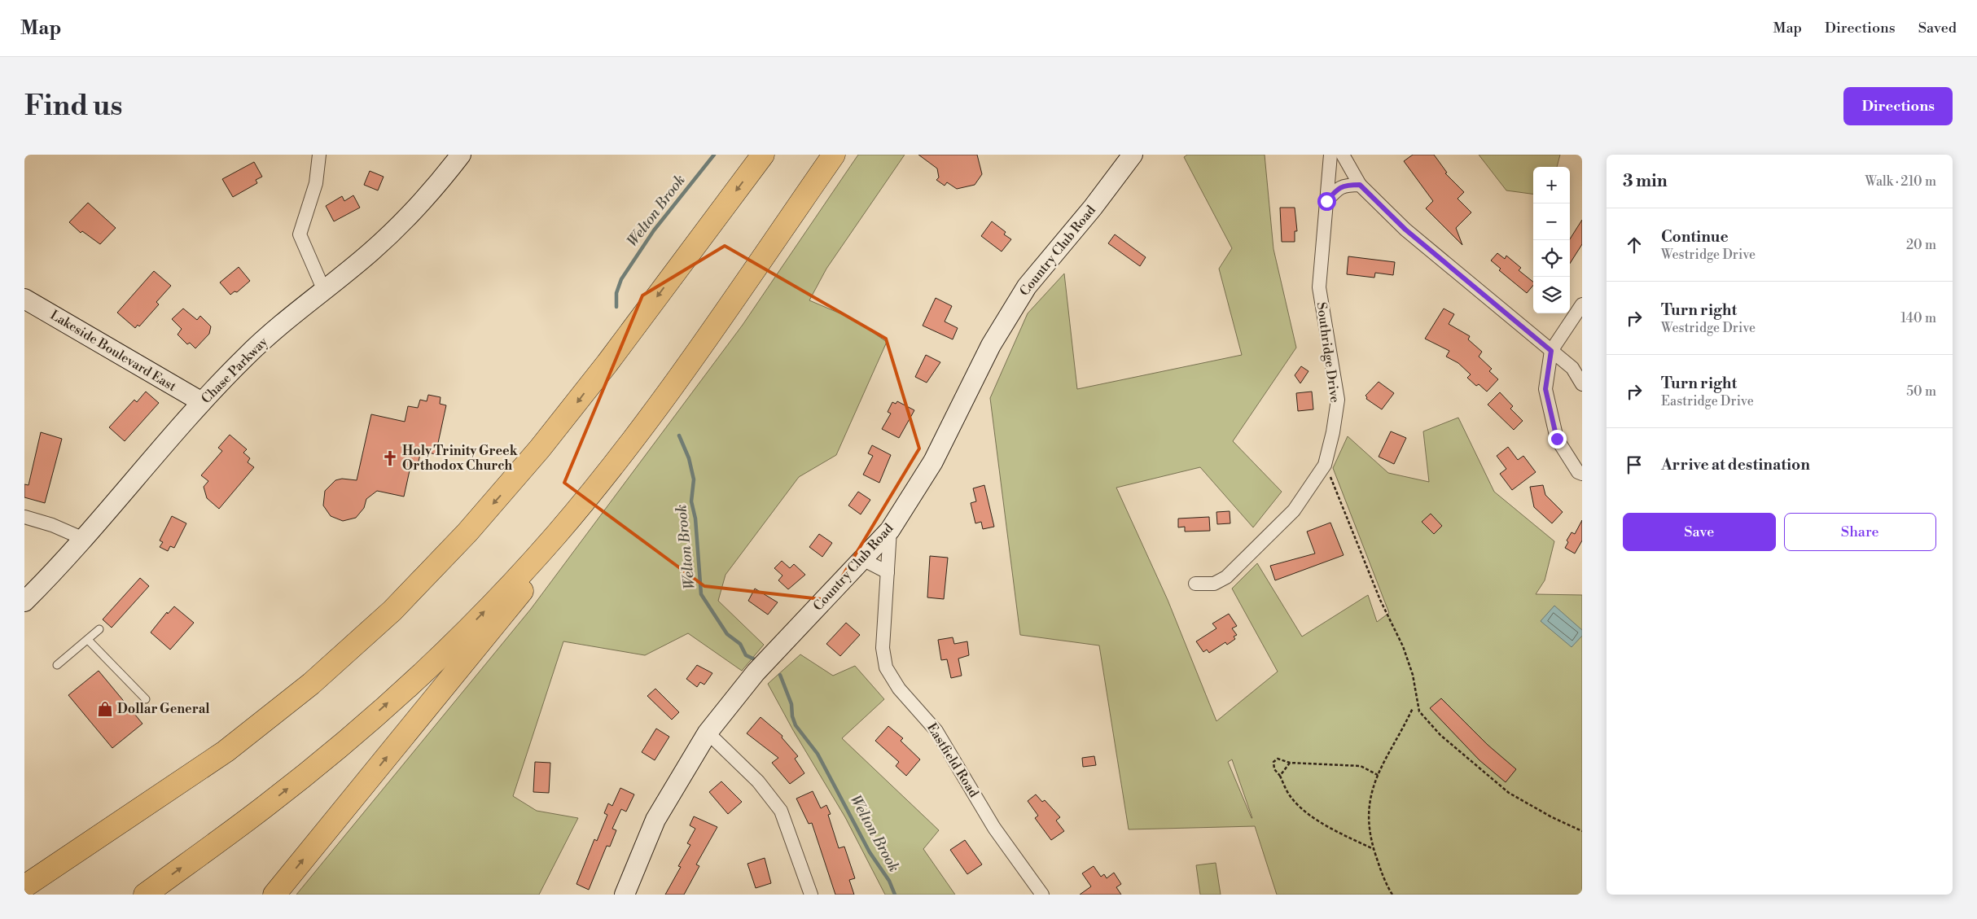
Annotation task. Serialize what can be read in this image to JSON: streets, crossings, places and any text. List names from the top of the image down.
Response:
{
  "streets": {
    "street": [
      "Country Club Road",
      "Lakeside Boulevard East",
      "Southridge Drive",
      "Chase Parkway",
      "Eastfield Road"
    ]
  },
  "crossings": [
    ["Country Club Road", "Eastfield Road"],
    ["Lakeside Boulevard East", "Chase Parkway"]
  ],
  "water": ["Welton Brook"],
  "places": {
    "church": ["Holy Trinity Greek Orthodox Church"],
    "shop": ["Dollar General"]
  },
  "page": {
    "header": "Map",
    "nav": ["Map", "Directions", "Saved"],
    "buttons": [
      "Directions",
      ["Save", "Share"]
    ],
    "title": "Find us",
    "heading": ["3 min", "Walk · 210 m"],
    "map_buttons": ["+", "−"],
    "list": [
      ["Continue", "Westridge Drive", "20 m"],
      ["Turn right", "Westridge Drive", "140 m"],
      ["Turn right", "Eastridge Drive", "50 m"],
      "Arrive at destination"
    ]
  }
}
